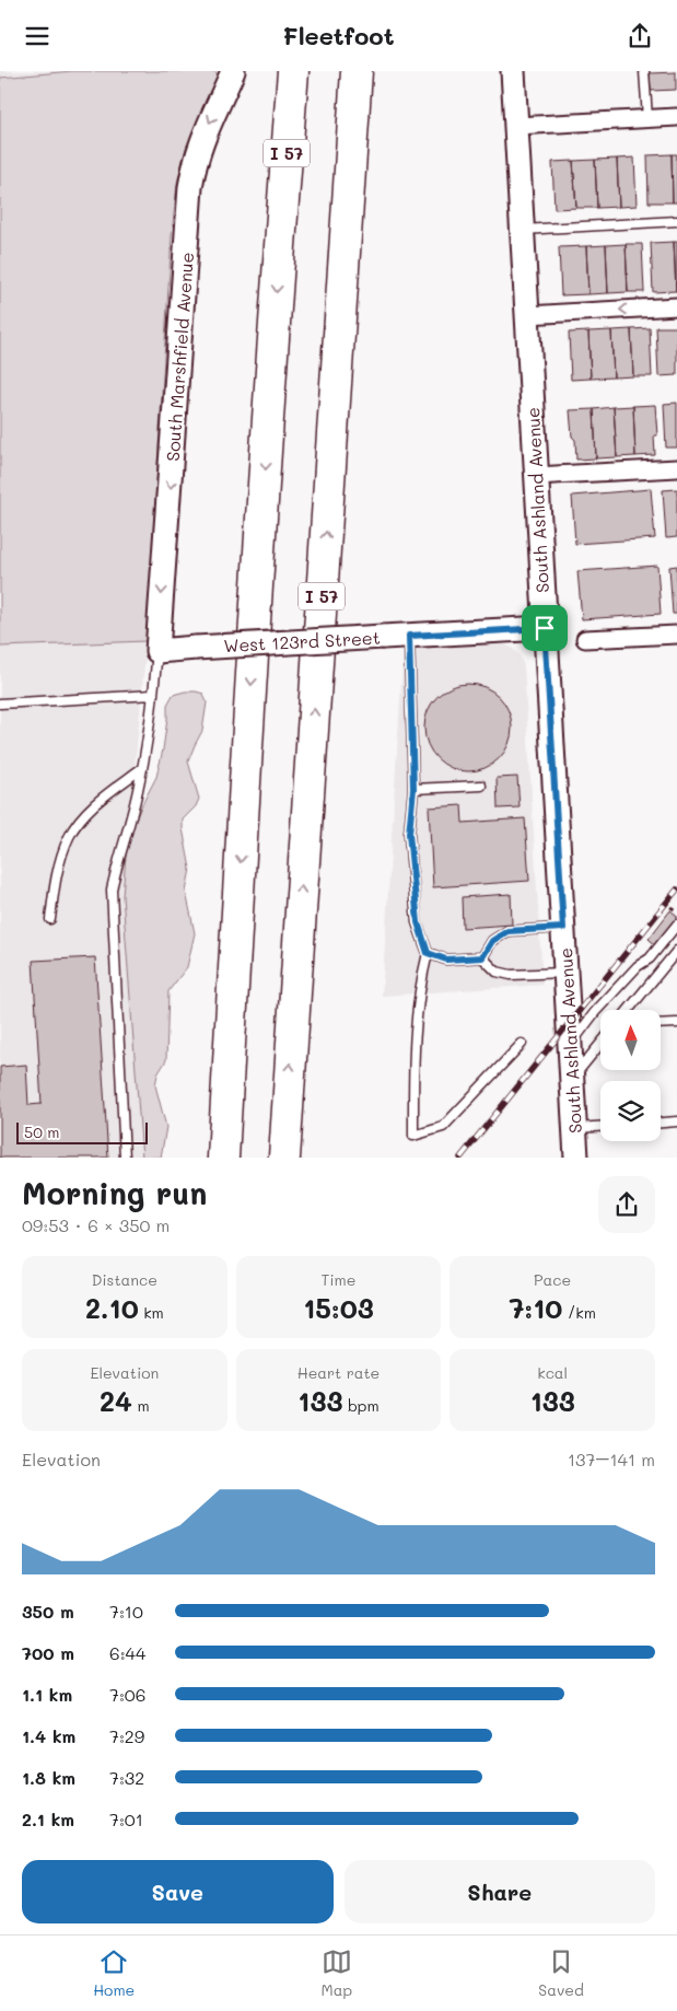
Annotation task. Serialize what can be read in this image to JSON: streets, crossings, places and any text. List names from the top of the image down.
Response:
{
  "streets": {
    "highway": ["I 57"],
    "main road": ["South Marshfield Avenue", "South Ashland Avenue", "West 123rd Street"]
  },
  "crossings": [
    ["South Marshfield Avenue", "West 123rd Street"],
    ["South Ashland Avenue", "West 123rd Street"]
  ],
  "one_way": ["South Marshfield Avenue"],
  "scale_bar": "50 m",
  "north": "top",
  "page": {
    "header": "Fleetfoot",
    "scale": "50 m",
    "heading": ["Morning run", "09:53 · 6 × 350 m"],
    "stats": [
      ["Distance", "2.10 km"],
      ["Time", "15:03"],
      ["Pace", "7:10 /km"],
      ["Elevation", "24 m"],
      ["Heart rate", "133 bpm"],
      ["kcal", "133"]
    ],
    "chart": ["Elevation", "137–141 m"],
    "list": [
      {
        "name": "350 m",
        "note": "7:10"
      },
      {
        "name": "700 m",
        "note": "6:44"
      },
      {
        "name": "1.1 km",
        "note": "7:06"
      },
      {
        "name": "1.4 km",
        "note": "7:29"
      },
      {
        "name": "1.8 km",
        "note": "7:32"
      },
      {
        "name": "2.1 km",
        "note": "7:01"
      }
    ],
    "buttons": ["Save", "Share"],
    "tabs": ["Home", "Map", "Saved"]
  }
}
